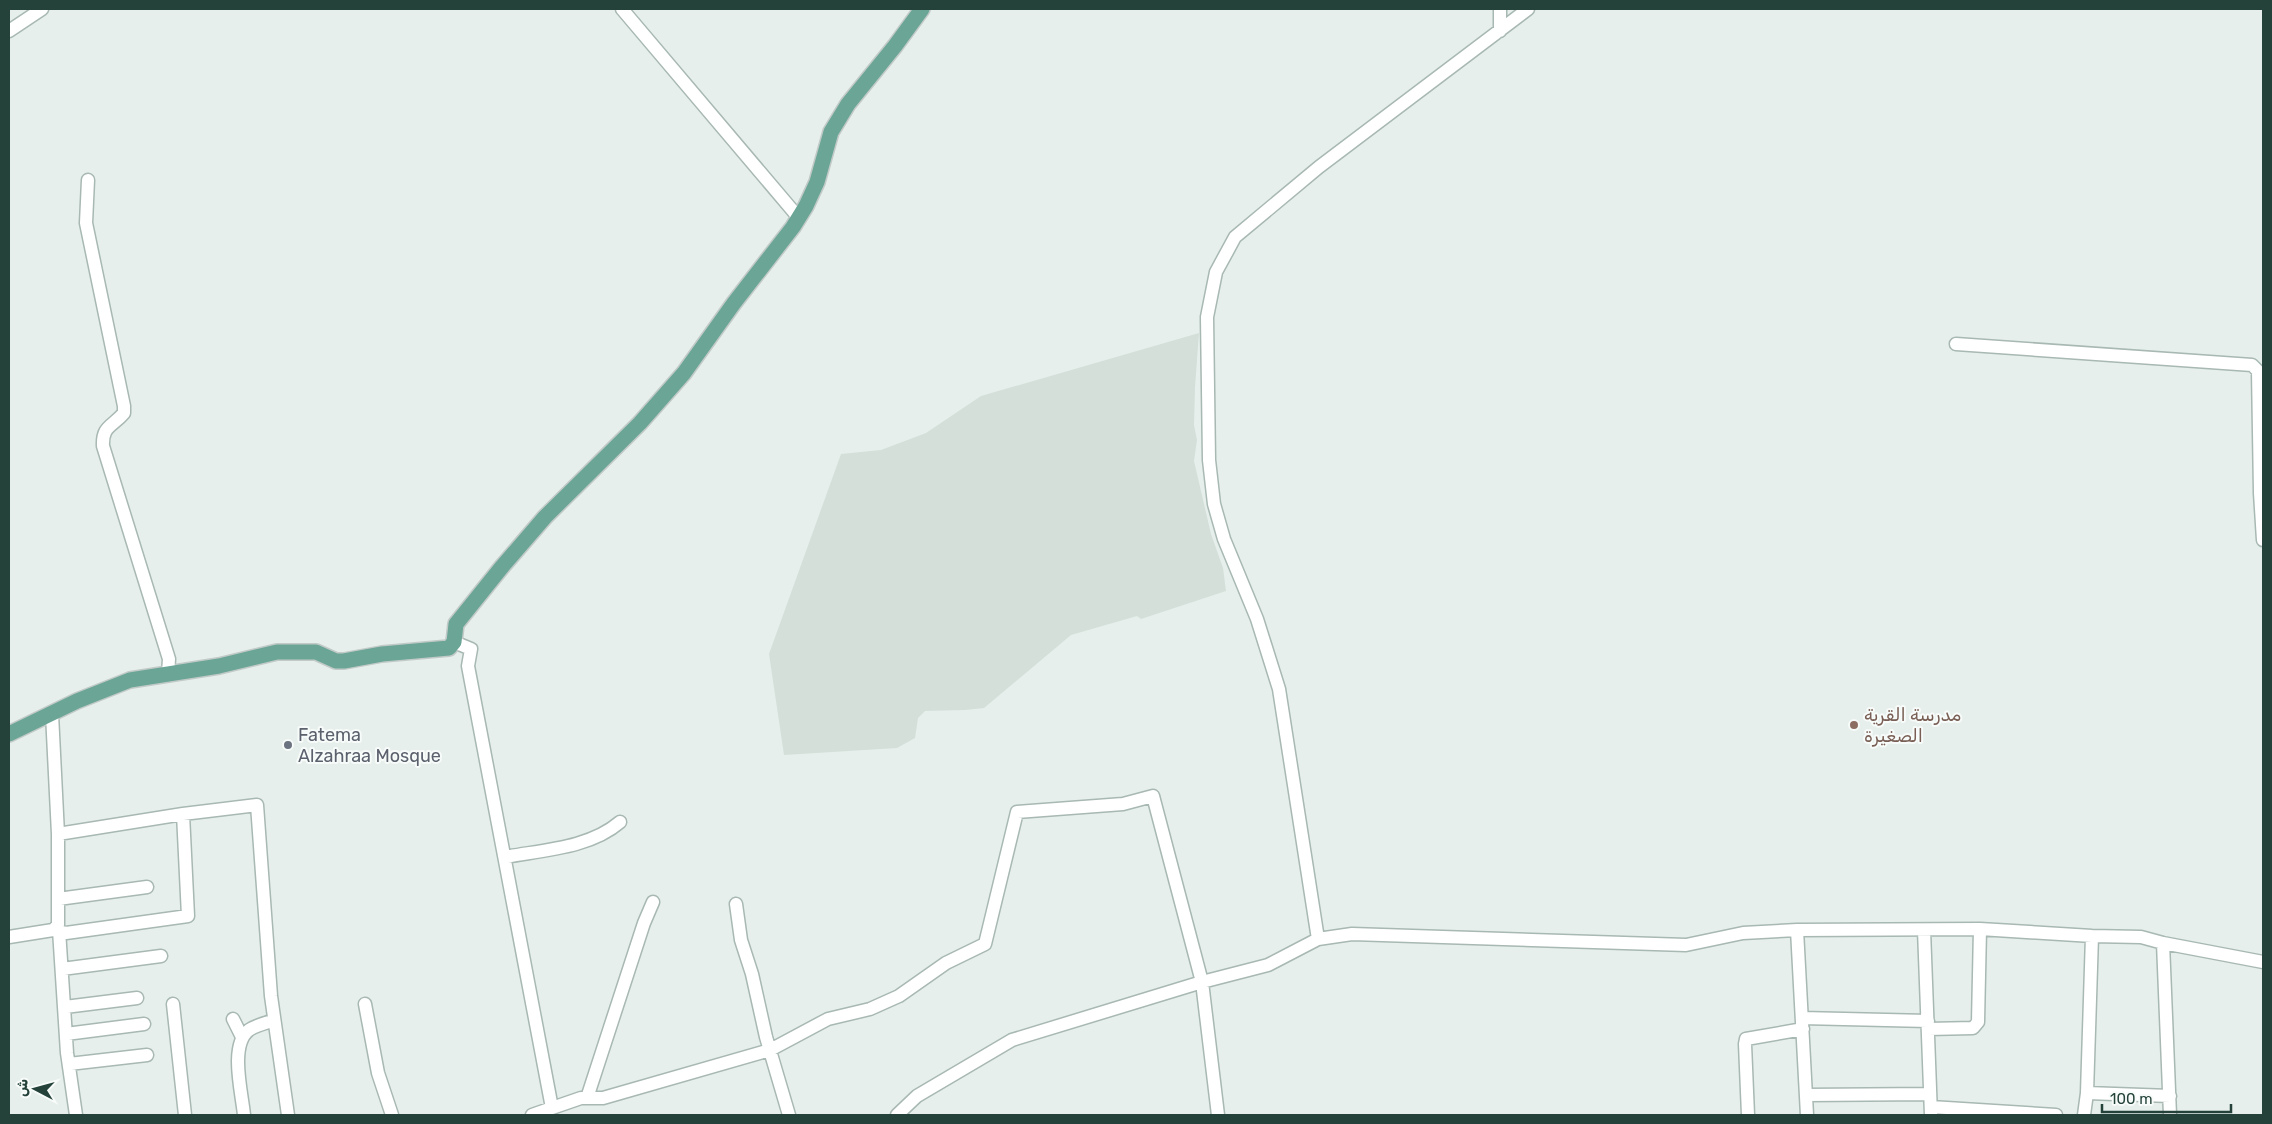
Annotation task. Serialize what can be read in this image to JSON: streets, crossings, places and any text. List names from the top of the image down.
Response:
{
  "places": ["مدرسة القرية الصغيرة", "Fatema Alzahraa Mosque"],
  "scale_bar": "100 m",
  "north": "left"
}
